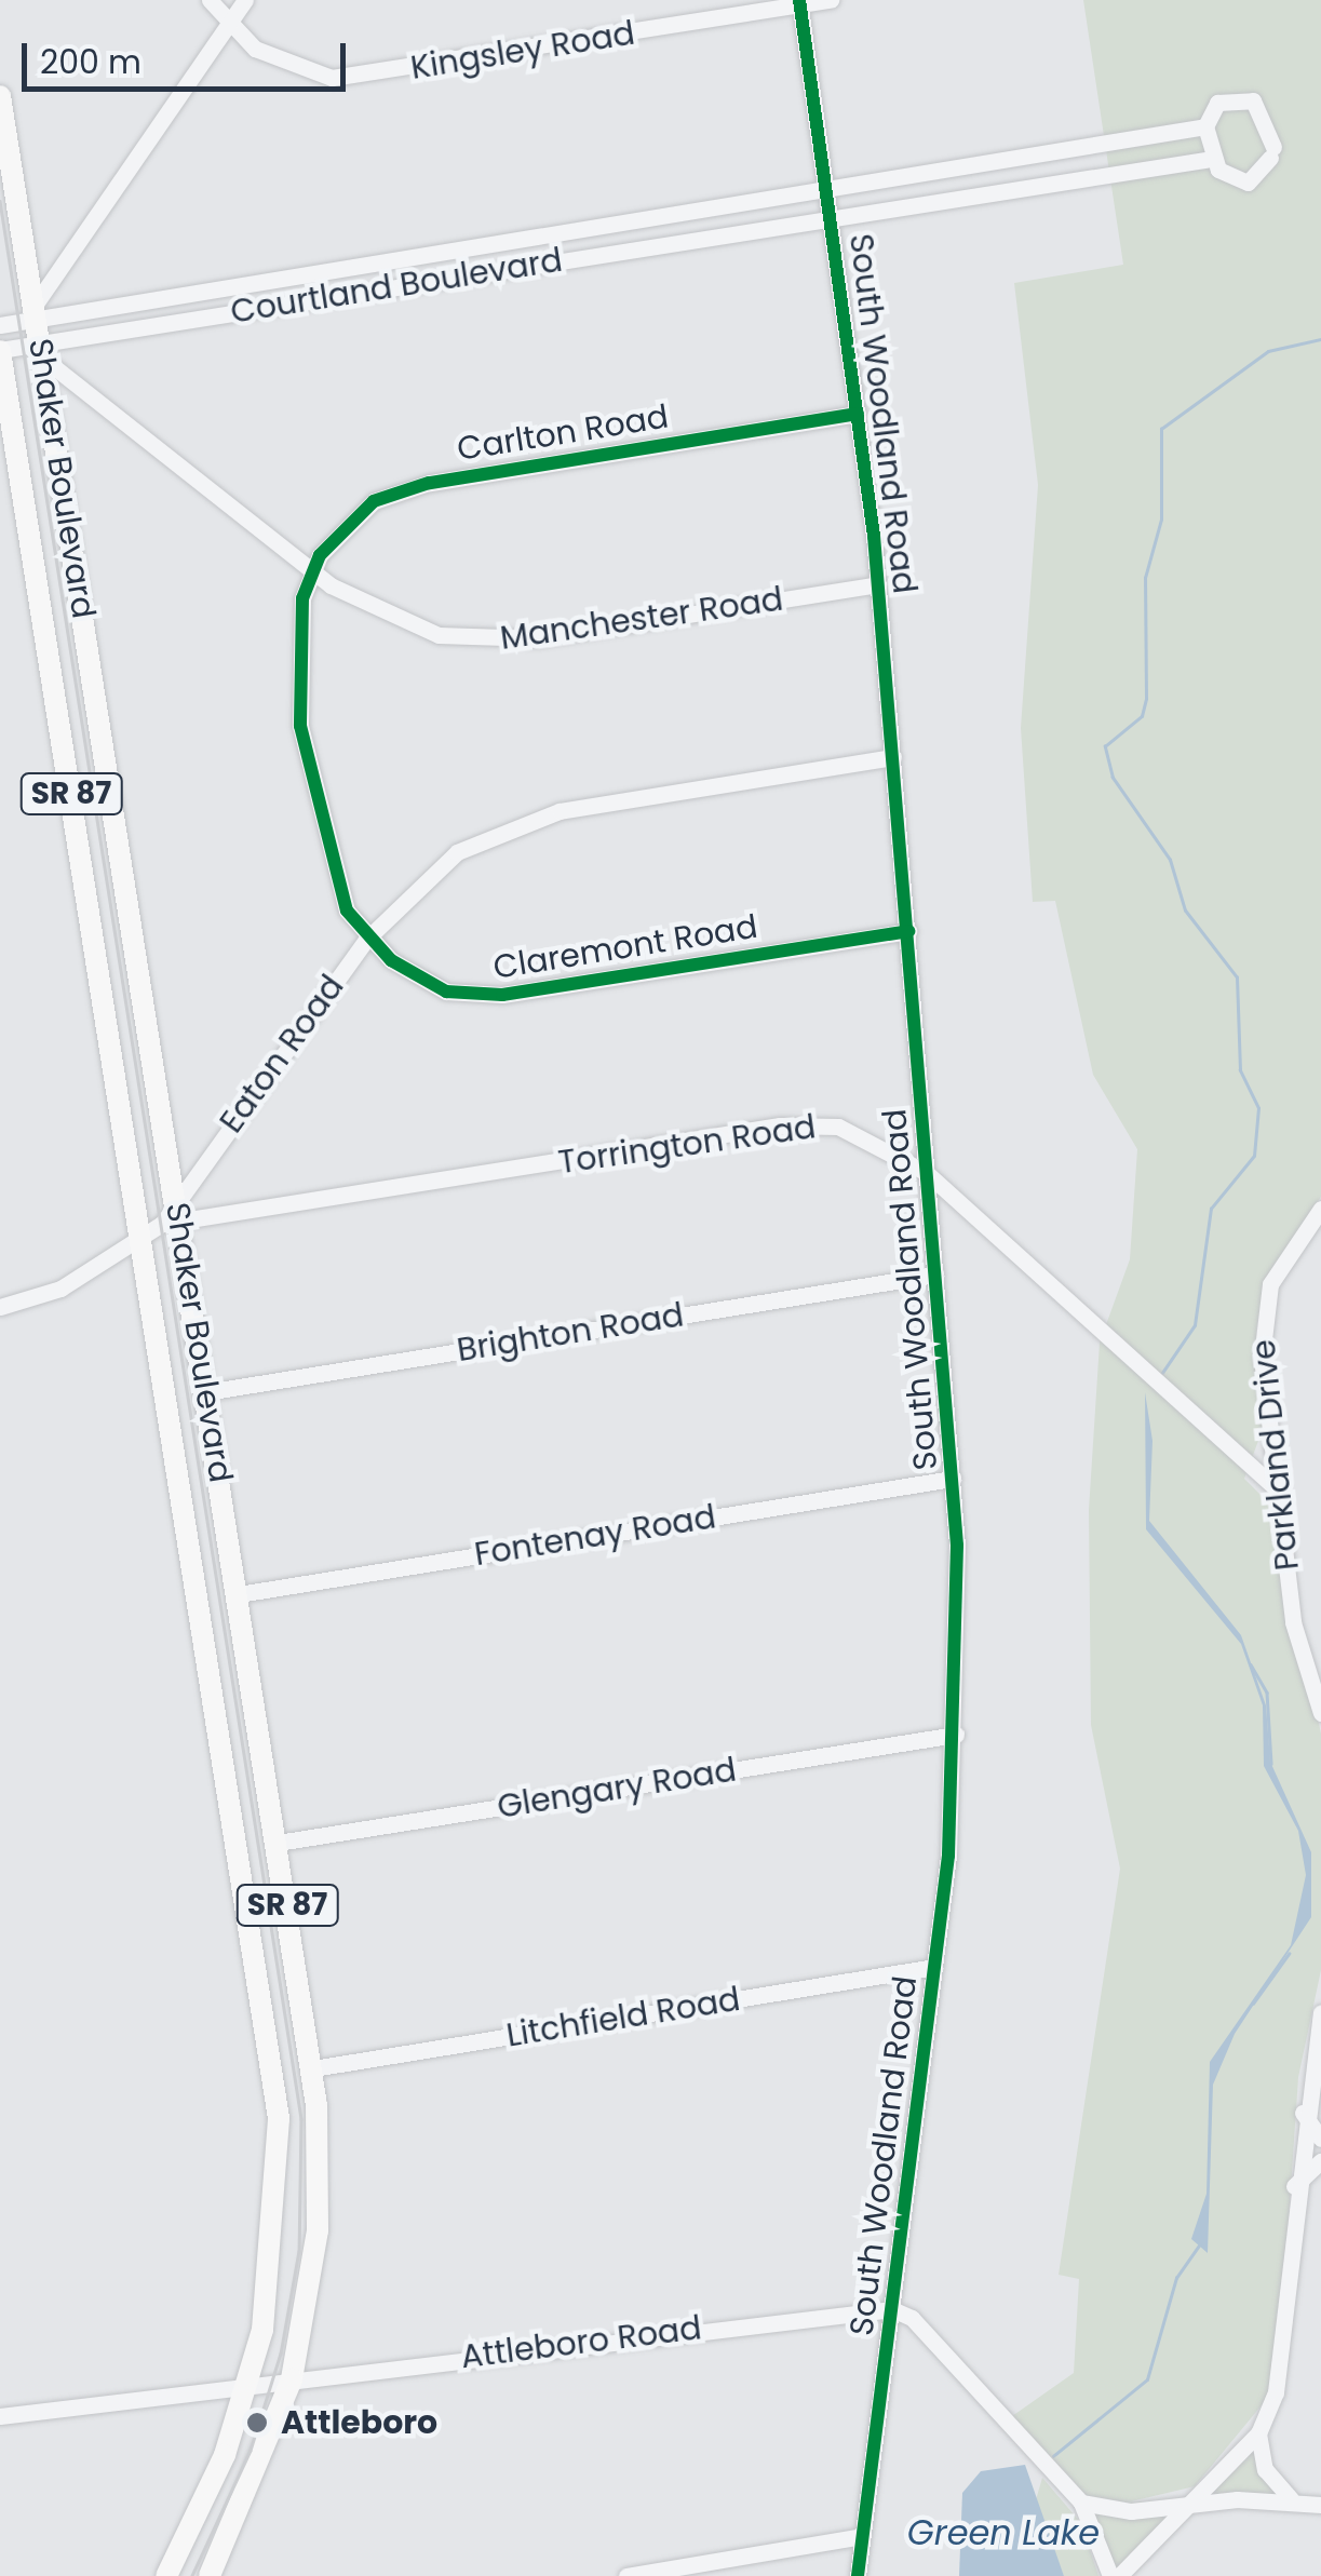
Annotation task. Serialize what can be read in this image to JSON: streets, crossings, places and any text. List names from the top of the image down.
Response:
{
  "streets": {
    "main road": ["Shaker Boulevard", "SR 87"],
    "street": [
      "Kingsley Road",
      "Courtland Boulevard",
      "South Woodland Road",
      "Carlton Road",
      "Manchester Road",
      "Claremont Road",
      "Eaton Road",
      "Torrington Road",
      "Brighton Road",
      "Parkland Drive",
      "Fontenay Road",
      "Glengary Road",
      "Litchfield Road",
      "Attleboro Road"
    ]
  },
  "crossings": [
    ["Kingsley Road", "South Woodland Road"],
    ["Courtland Boulevard", "South Woodland Road"],
    ["Courtland Boulevard", "Shaker Boulevard"],
    ["Courtland Boulevard", "Manchester Road"],
    ["South Woodland Road", "Carlton Road"],
    ["South Woodland Road", "Manchester Road"],
    ["South Woodland Road", "Claremont Road"],
    ["South Woodland Road", "Eaton Road"],
    ["South Woodland Road", "Torrington Road"],
    ["South Woodland Road", "Brighton Road"],
    ["South Woodland Road", "Fontenay Road"],
    ["South Woodland Road", "Glengary Road"],
    ["South Woodland Road", "Litchfield Road"],
    ["South Woodland Road", "Attleboro Road"],
    ["Carlton Road", "Manchester Road"],
    ["Shaker Boulevard", "Manchester Road"],
    ["Shaker Boulevard", "Eaton Road"],
    ["Shaker Boulevard", "Torrington Road"],
    ["Shaker Boulevard", "Brighton Road"],
    ["Shaker Boulevard", "Fontenay Road"],
    ["Shaker Boulevard", "Glengary Road"],
    ["Shaker Boulevard", "Litchfield Road"],
    ["Shaker Boulevard", "Attleboro Road"],
    ["Claremont Road", "Eaton Road"],
    ["Eaton Road", "Torrington Road"],
    ["Torrington Road", "Parkland Drive"]
  ],
  "water": ["Green Lake"],
  "places": ["Attleboro"],
  "scale_bar": "200 m"
}
